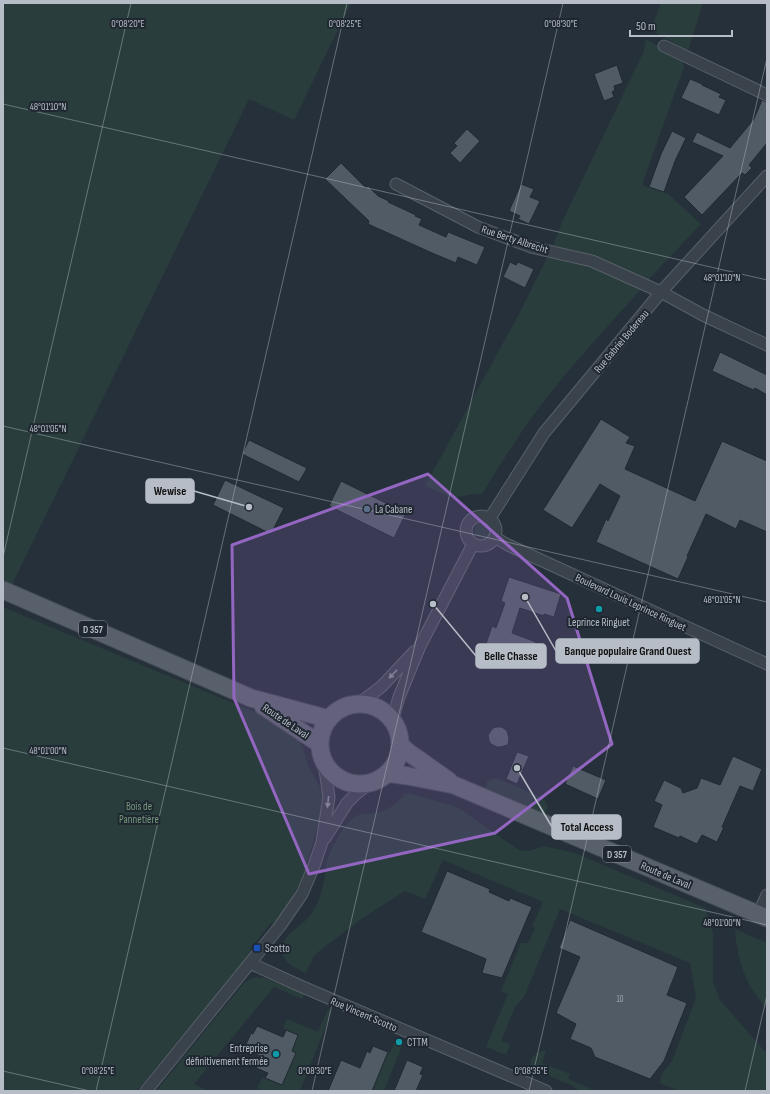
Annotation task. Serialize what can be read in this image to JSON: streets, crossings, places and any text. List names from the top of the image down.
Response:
{
  "streets": {
    "main road": ["D 357", "Route de Laval"],
    "street": [
      "Rue Berty Albrecht",
      "Rue Gabriel Bodereau",
      "Boulevard Louis Leprince Ringuet",
      "Rue Vincent Scotto"
    ]
  },
  "crossings": [
    ["Rue Berty Albrecht", "Rue Gabriel Bodereau"],
    ["Rue Gabriel Bodereau", "Boulevard Louis Leprince Ringuet"]
  ],
  "parks": ["Bois de Pannetière"],
  "places": {
    "other": [
      "Wewise",
      "La Cabane",
      "Banque populaire Grand Ouest",
      "Belle Chasse",
      "Leprince Ringuet",
      "Total Access",
      "CTTM",
      "Entreprise définitivement fermée"
    ],
    "transit": ["Scotto"]
  },
  "house_numbers": ["10"],
  "scale_bar": "50 m",
  "coordinates": [
    "0°08'20\"E",
    "0°08'25\"E",
    "0°08'30\"E",
    "48°01'10\"N",
    "48°01'05\"N",
    "48°01'00\"N",
    "0°08'35\"E"
  ]
}
